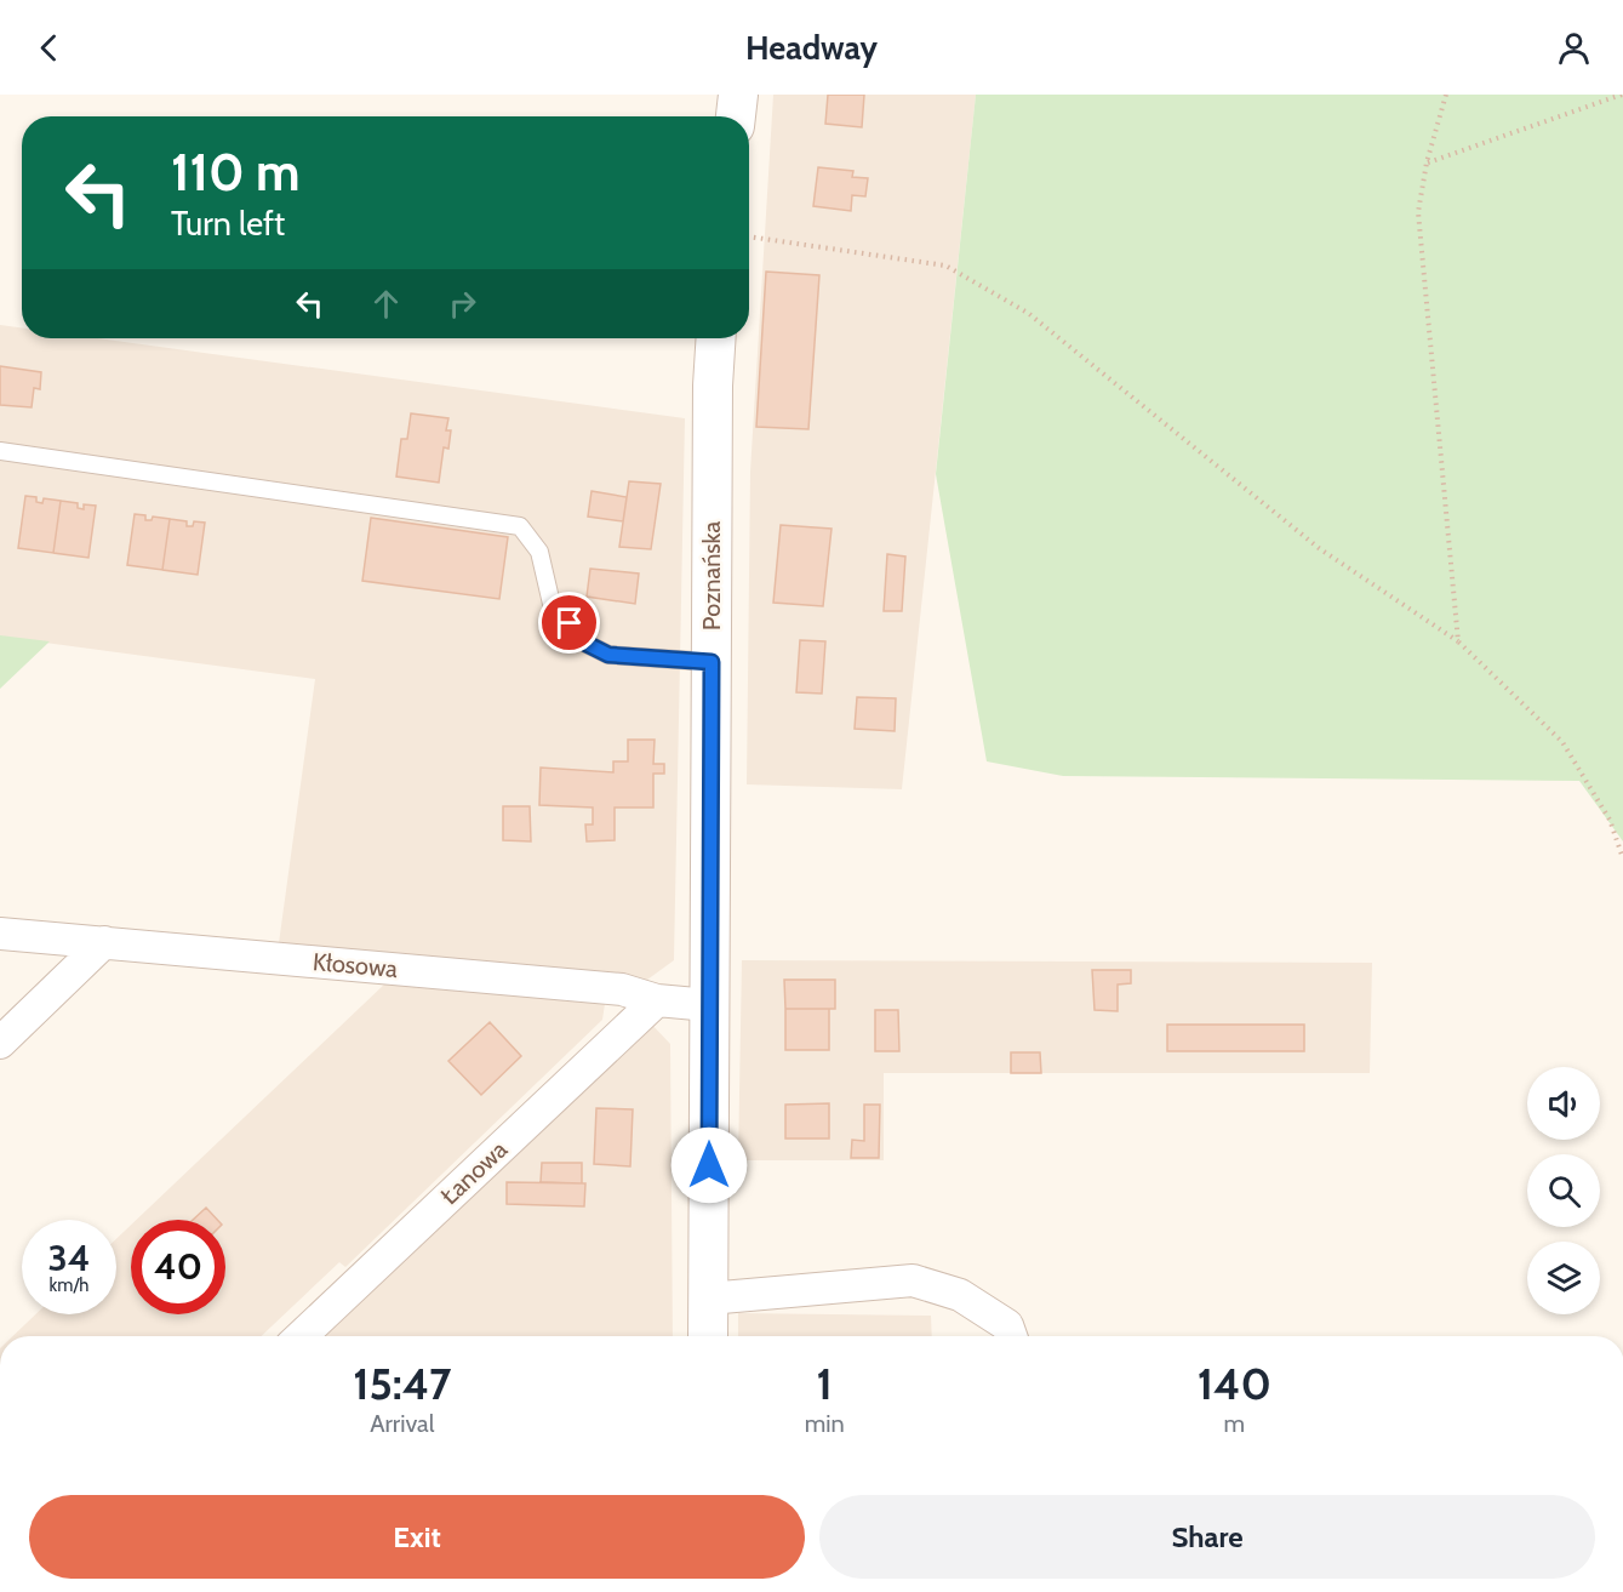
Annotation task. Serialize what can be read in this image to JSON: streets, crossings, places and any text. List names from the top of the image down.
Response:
{
  "streets": {
    "street": ["Poznańska", "Kłosowa", "Łanowa"]
  },
  "crossings": [
    ["Poznańska", "Kłosowa"],
    ["Kłosowa", "Łanowa"]
  ],
  "page": {
    "header": "Headway",
    "turn": ["110 m", "Turn left"],
    "speed": "34 km/h",
    "limit": "40",
    "eta": [
      "15:47",
      "Arrival",
      "1",
      "min",
      "140",
      "m"
    ],
    "buttons": ["Exit", "Share"]
  }
}
